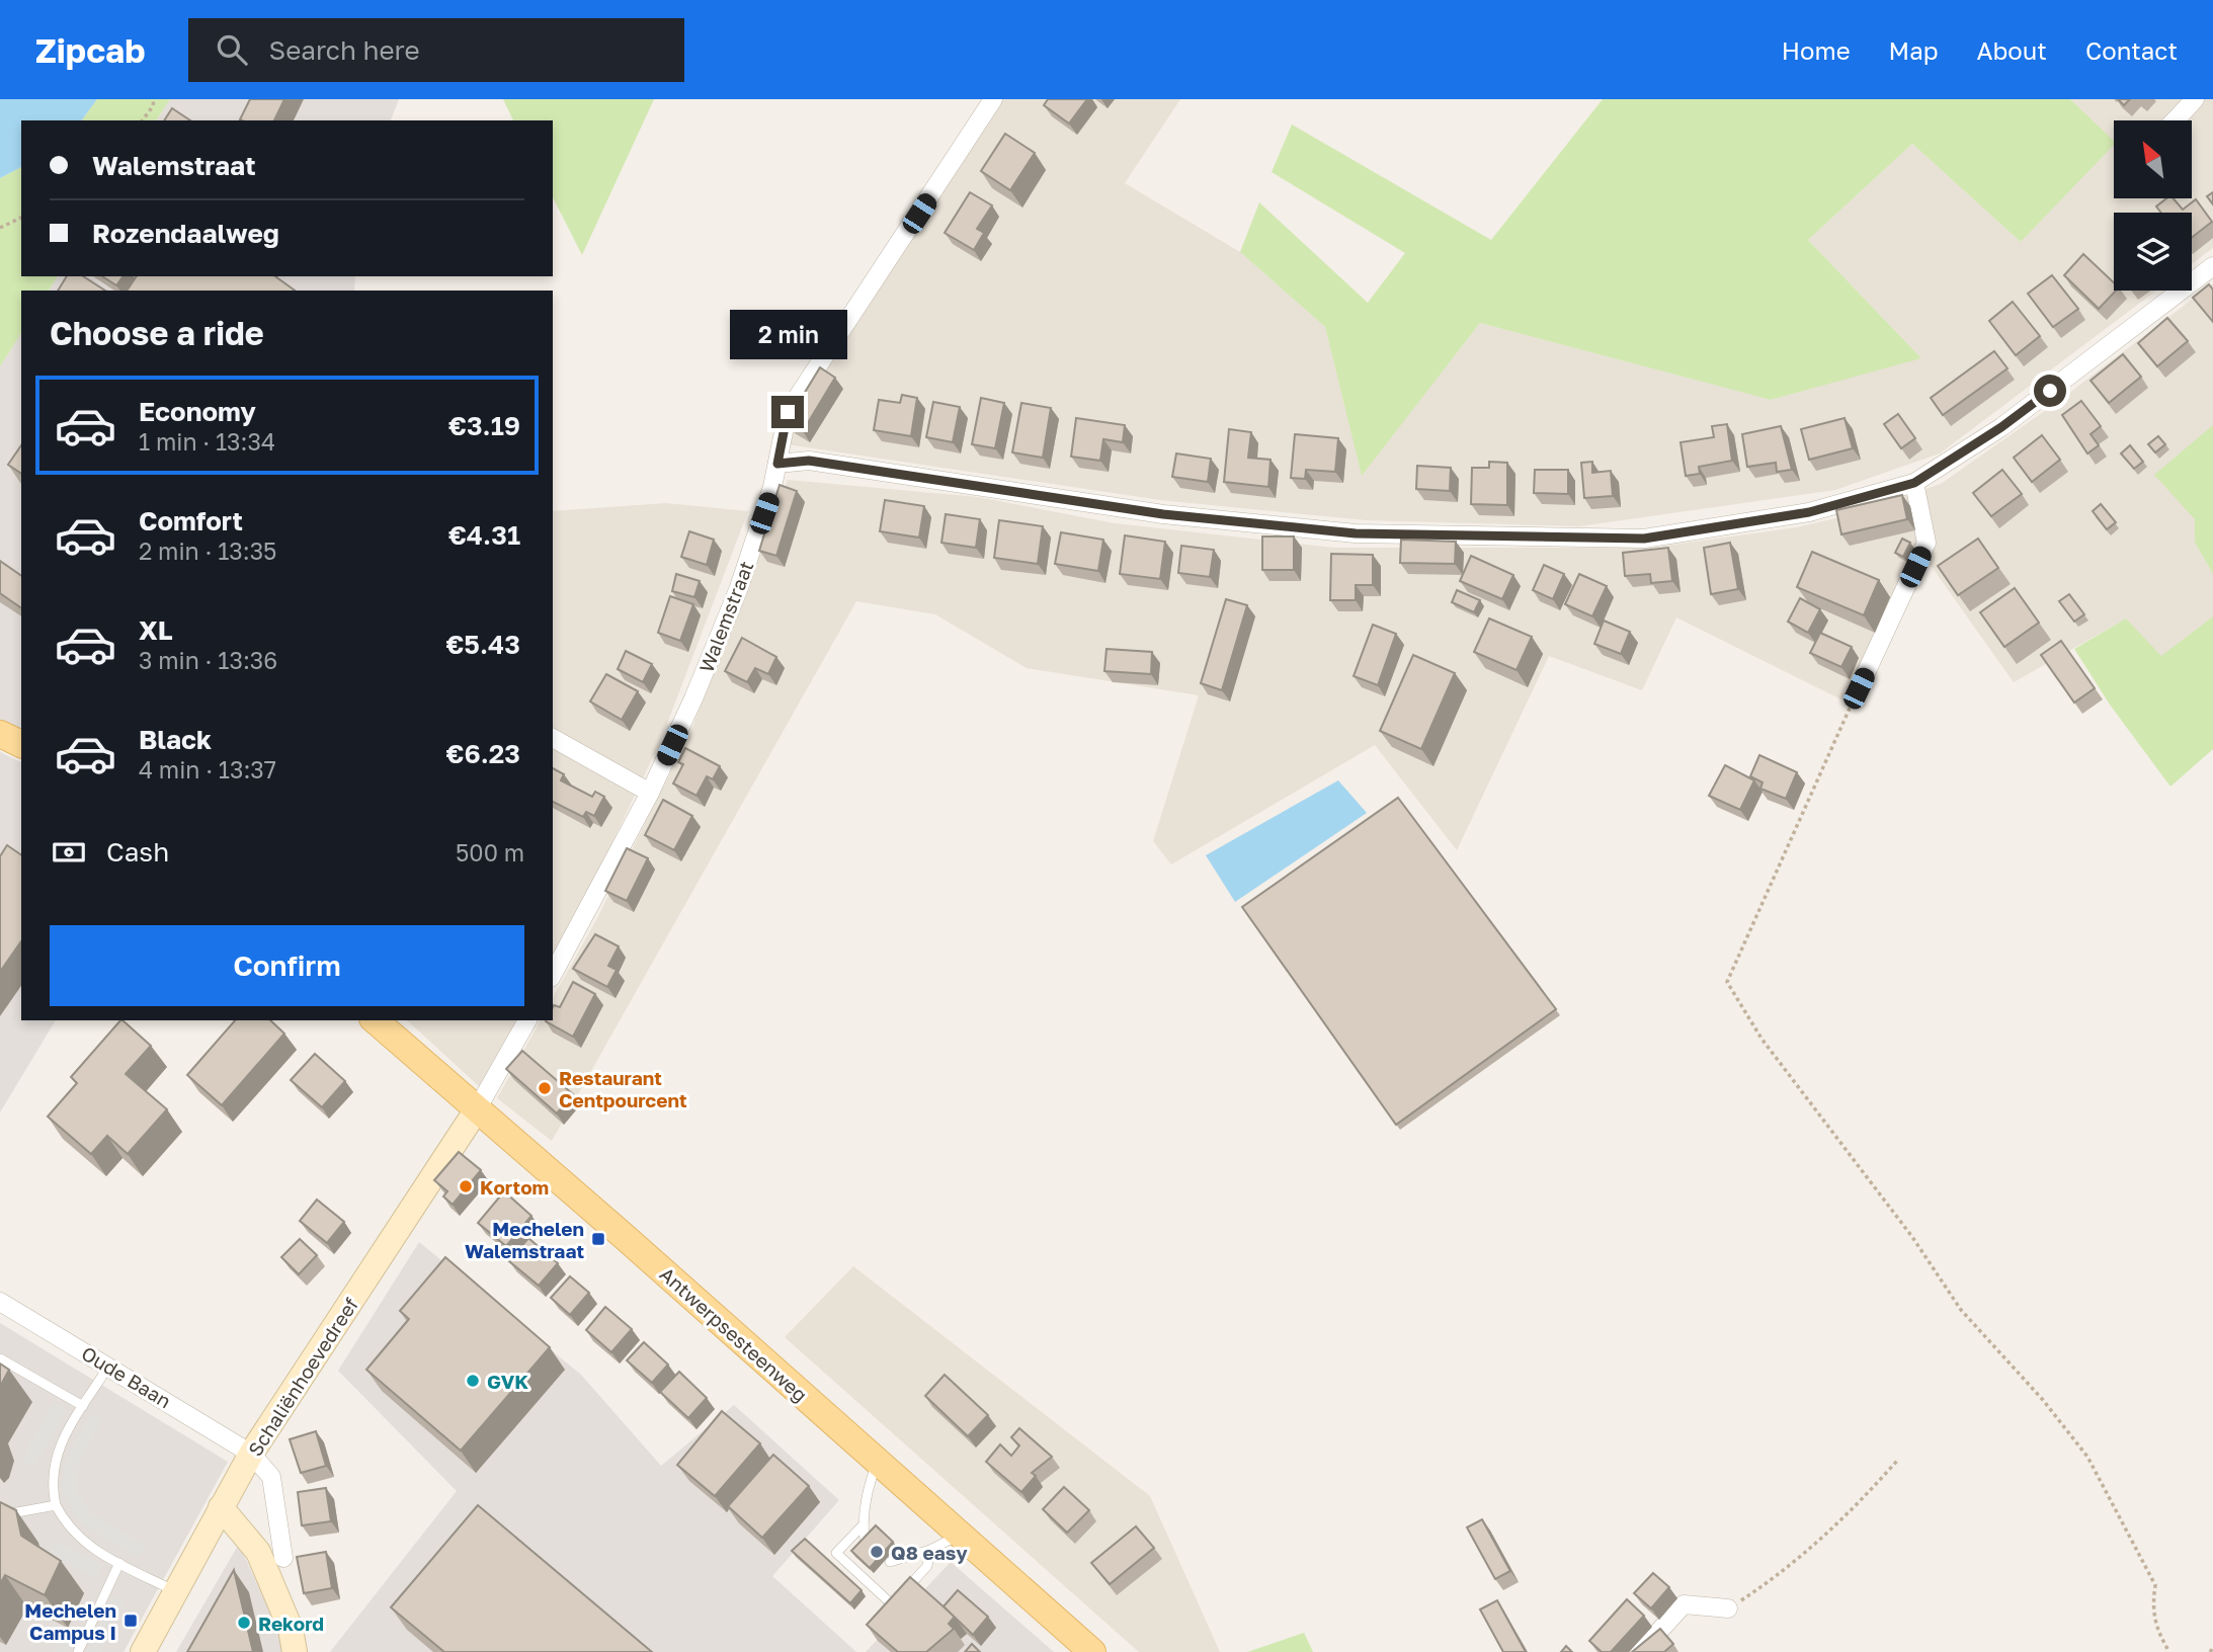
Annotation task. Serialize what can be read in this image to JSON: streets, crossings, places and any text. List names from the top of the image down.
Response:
{
  "streets": {
    "main road": ["Antwerpsesteenweg"],
    "street": ["Walemstraat", "Oude Baan", "Schaliënhoevedreef"]
  },
  "crossings": [
    ["Antwerpsesteenweg", "Schaliënhoevedreef"],
    ["Oude Baan", "Schaliënhoevedreef"]
  ],
  "places": {
    "other": [
      "Restaurant Centpourcent",
      "Kortom",
      "GVK",
      "Q8 easy",
      "Rekord"
    ],
    "transit": ["Mechelen Walemstraat", "Mechelen Campus I"]
  },
  "north": "top left",
  "page": {
    "header": "Zipcab",
    "search": "Search here",
    "nav": [
      "Home",
      "Map",
      "About",
      "Contact"
    ],
    "banner": ["Walemstraat", "Rozendaalweg"],
    "heading": "Choose a ride",
    "bubble": "2 min",
    "list": [
      {
        "name": "Economy",
        "note": "1 min · 13:34",
        "value": "€3.19"
      },
      {
        "name": "Comfort",
        "note": "2 min · 13:35",
        "value": "€4.31"
      },
      {
        "name": "XL",
        "note": "3 min · 13:36",
        "value": "€5.43"
      },
      {
        "name": "Black",
        "note": "4 min · 13:37",
        "value": "€6.23"
      }
    ],
    "pay": ["Cash", "500 m"],
    "buttons": "Confirm"
  }
}
